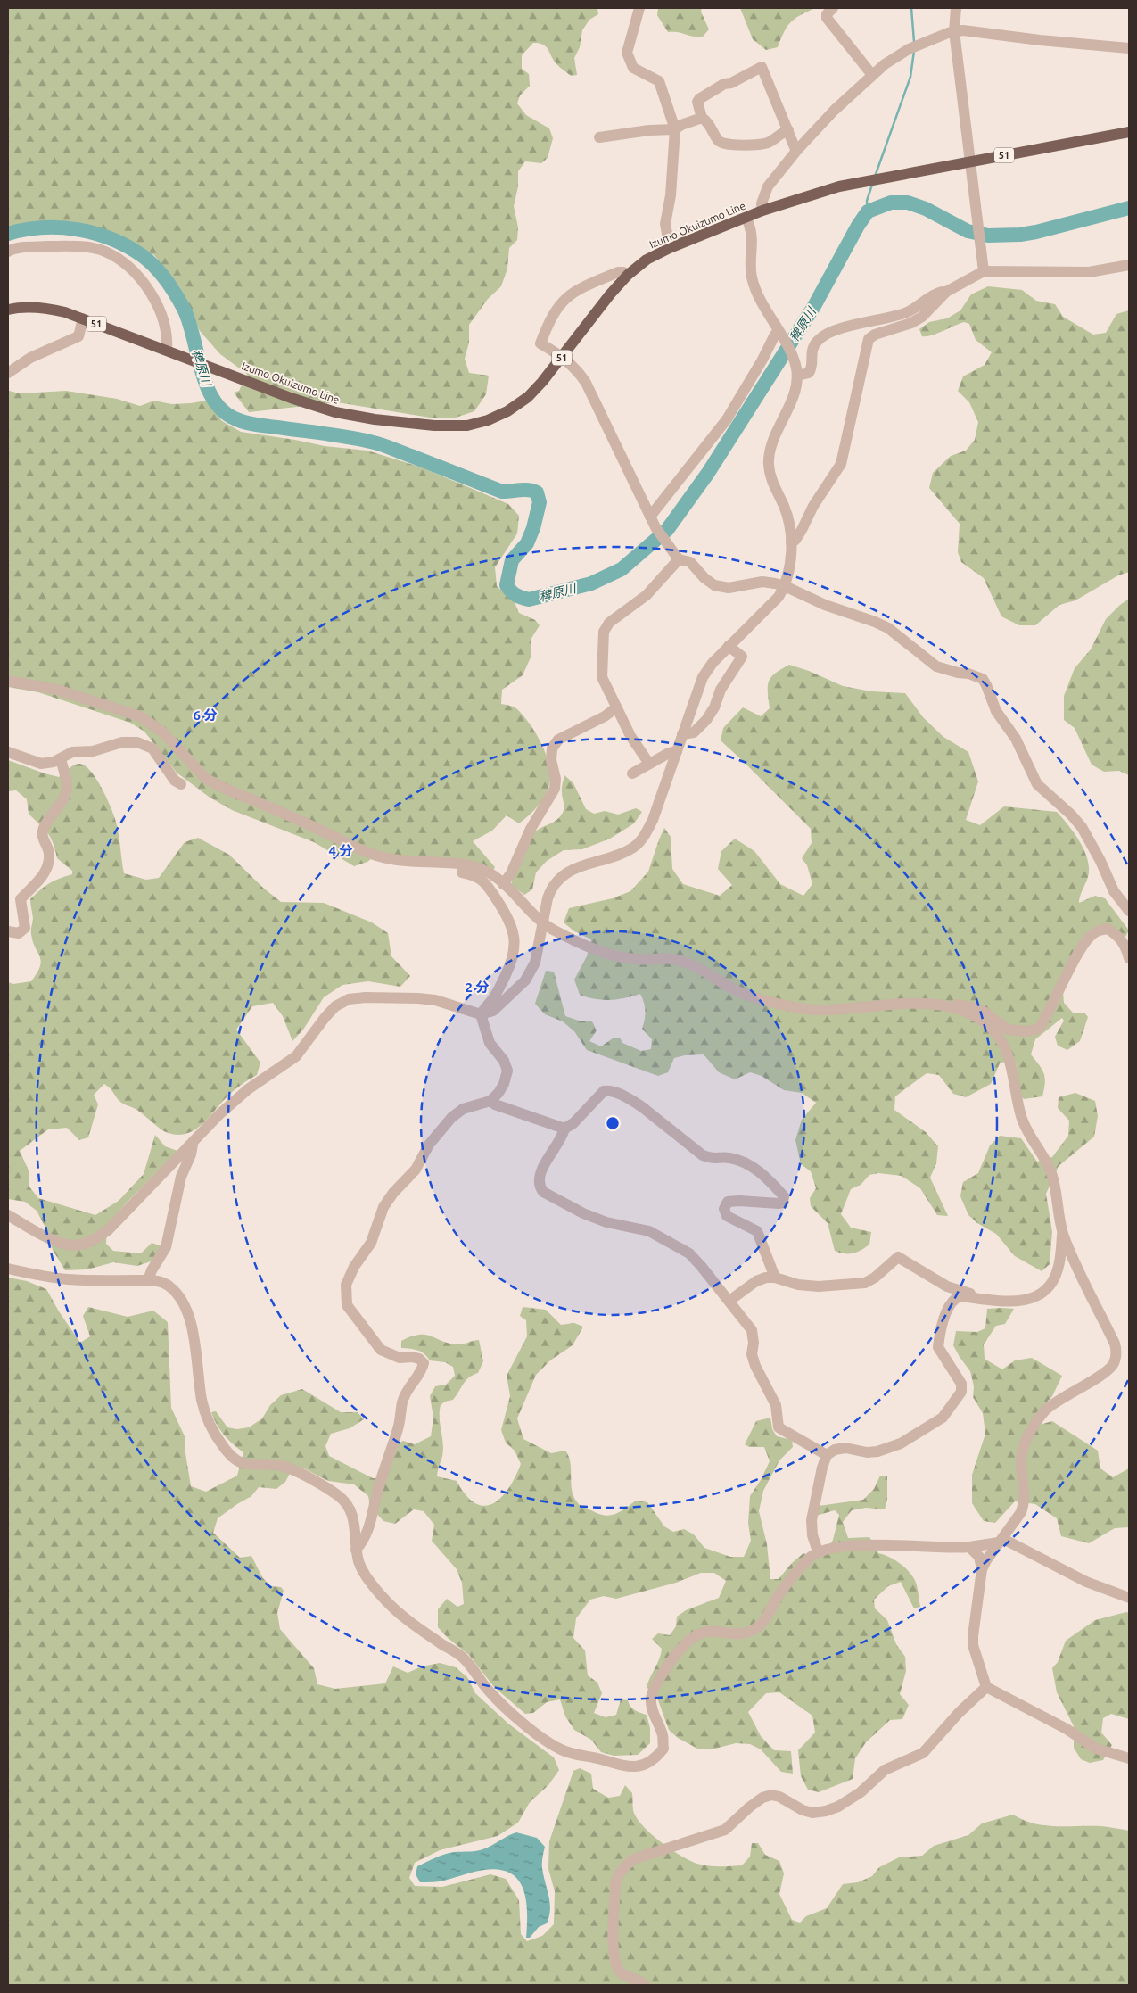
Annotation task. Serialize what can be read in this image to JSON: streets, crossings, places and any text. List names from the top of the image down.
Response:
{
  "streets": {
    "main road": ["51", "Izumo Okuizumo Line"]
  },
  "water": ["稗原川"],
  "rings": ["6 分", "4 分", "2 分"]
}
